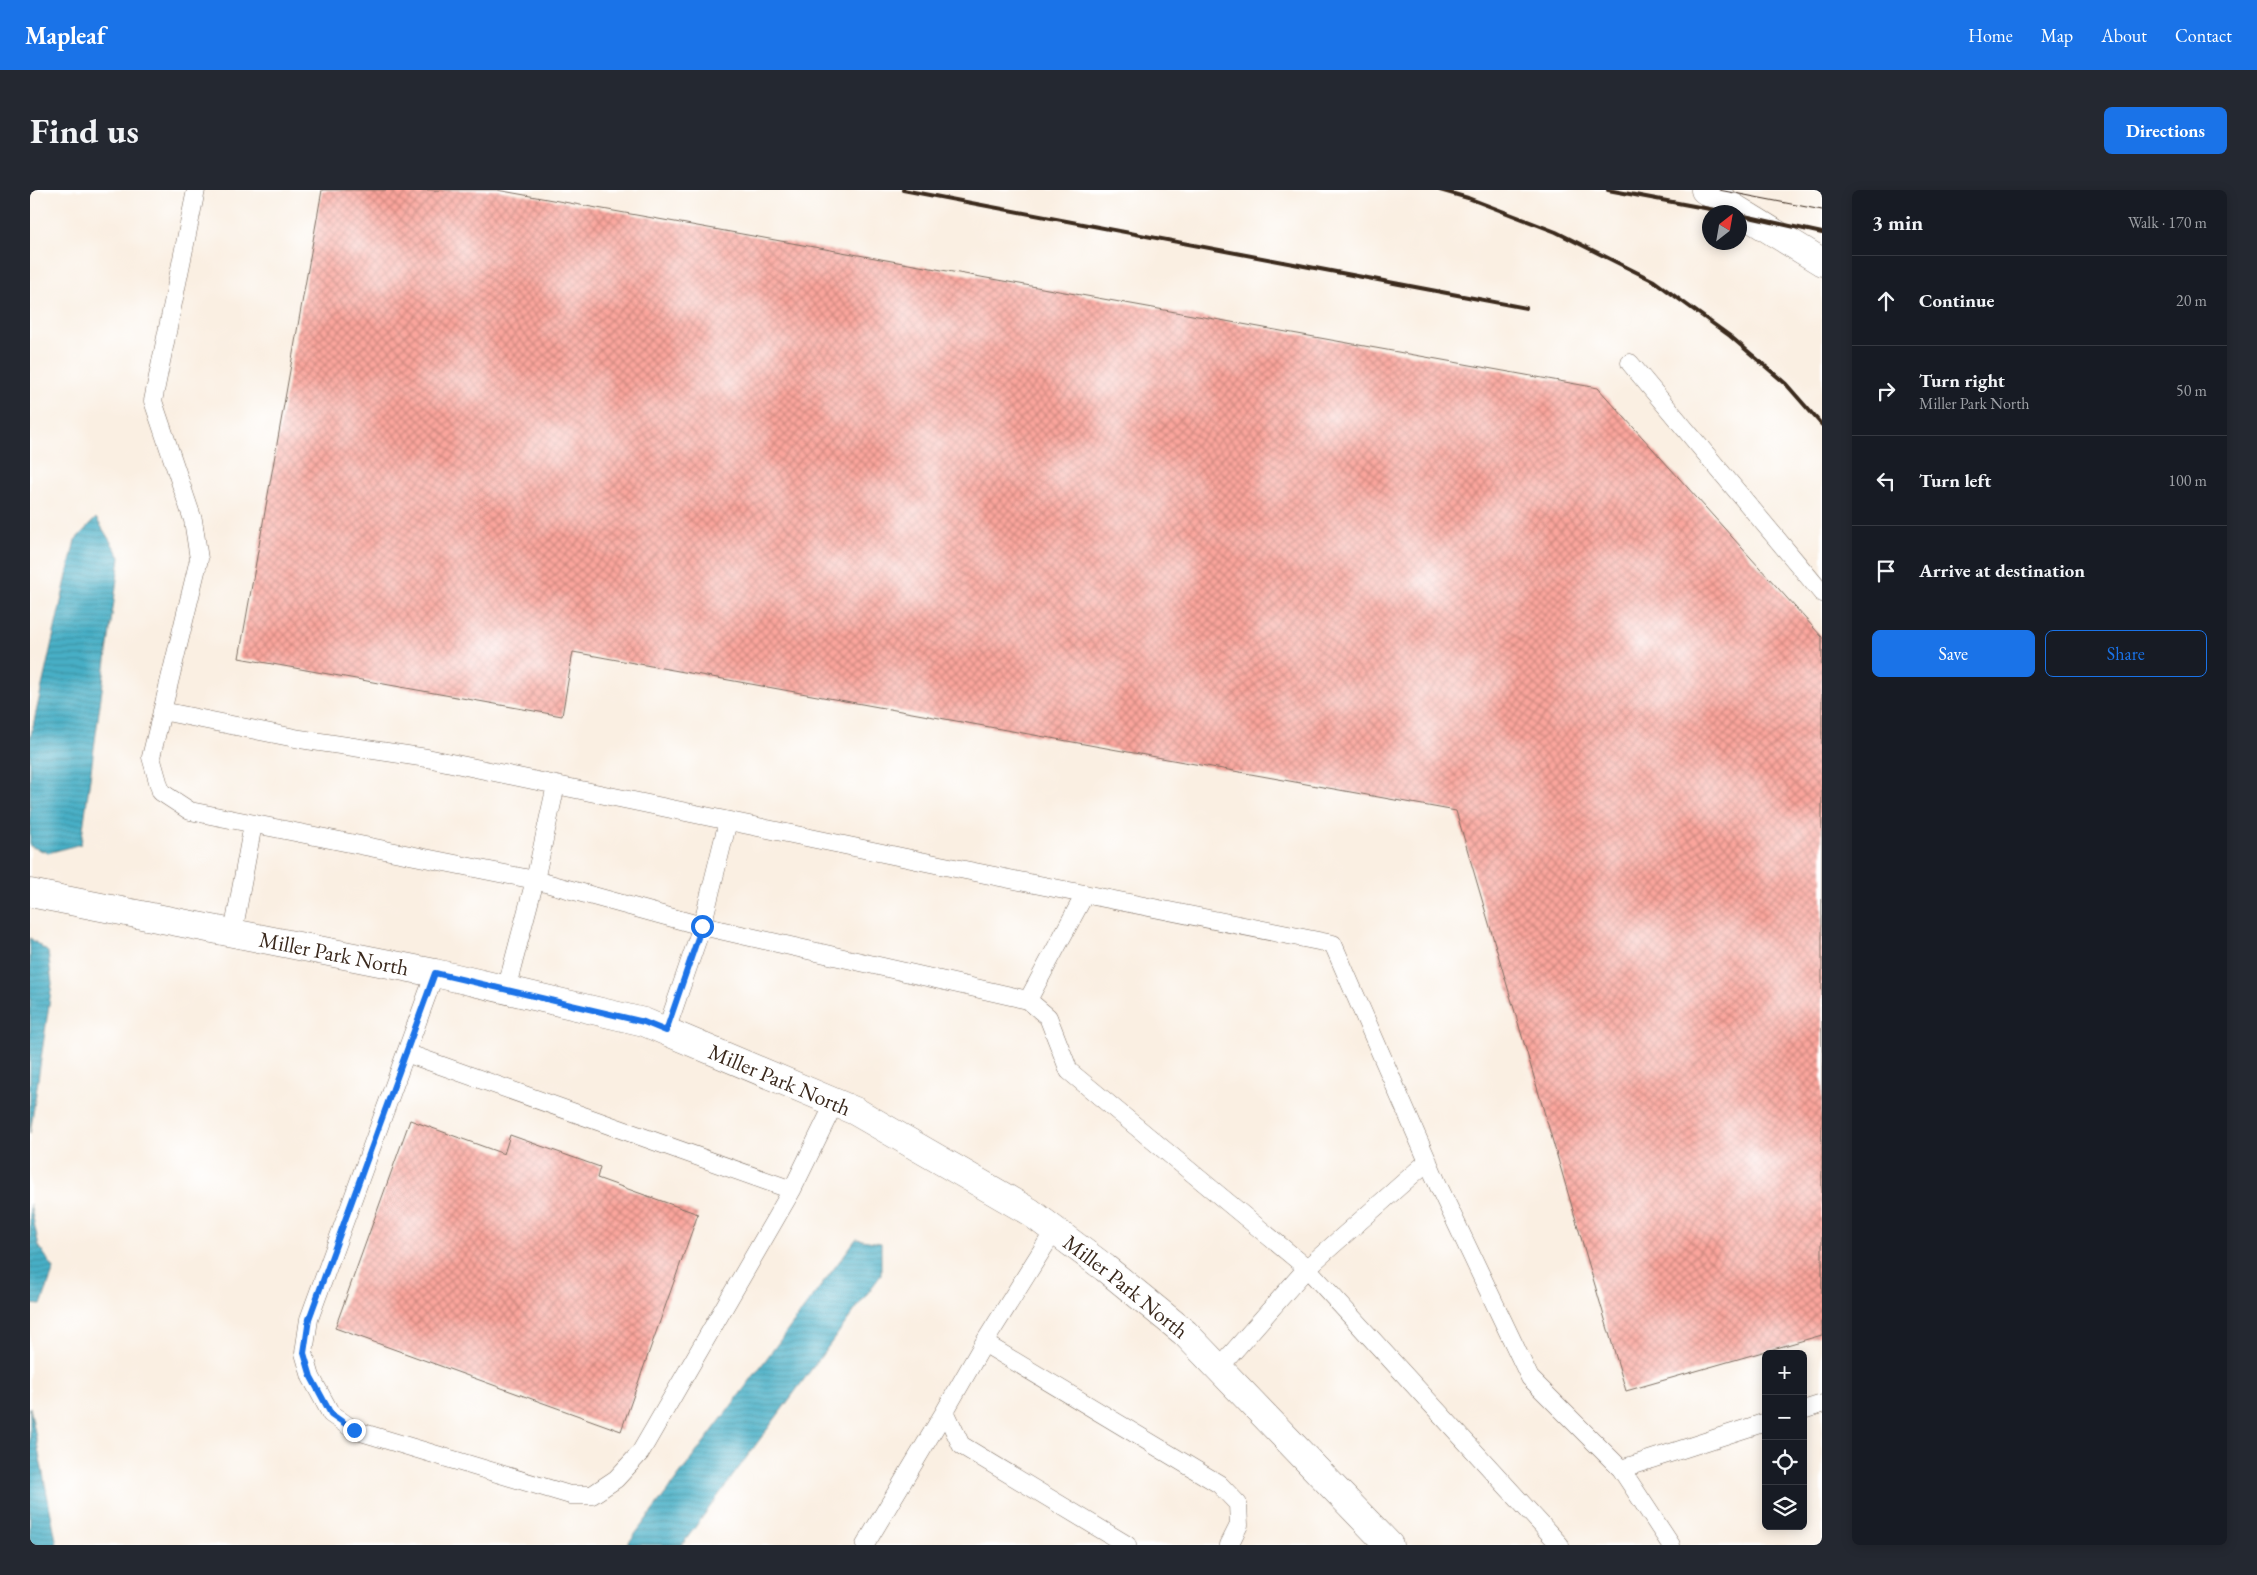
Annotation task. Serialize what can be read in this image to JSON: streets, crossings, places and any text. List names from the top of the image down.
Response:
{
  "streets": {
    "street": ["Miller Park North"]
  },
  "north": "top right",
  "page": {
    "header": "Mapleaf",
    "nav": [
      "Home",
      "Map",
      "About",
      "Contact"
    ],
    "buttons": [
      "Directions",
      ["Save", "Share"]
    ],
    "title": "Find us",
    "heading": ["3 min", "Walk · 170 m"],
    "list": [
      ["Continue", "20 m"],
      ["Turn right", "Miller Park North", "50 m"],
      ["Turn left", "100 m"],
      "Arrive at destination"
    ],
    "map_buttons": ["+", "−"]
  }
}
